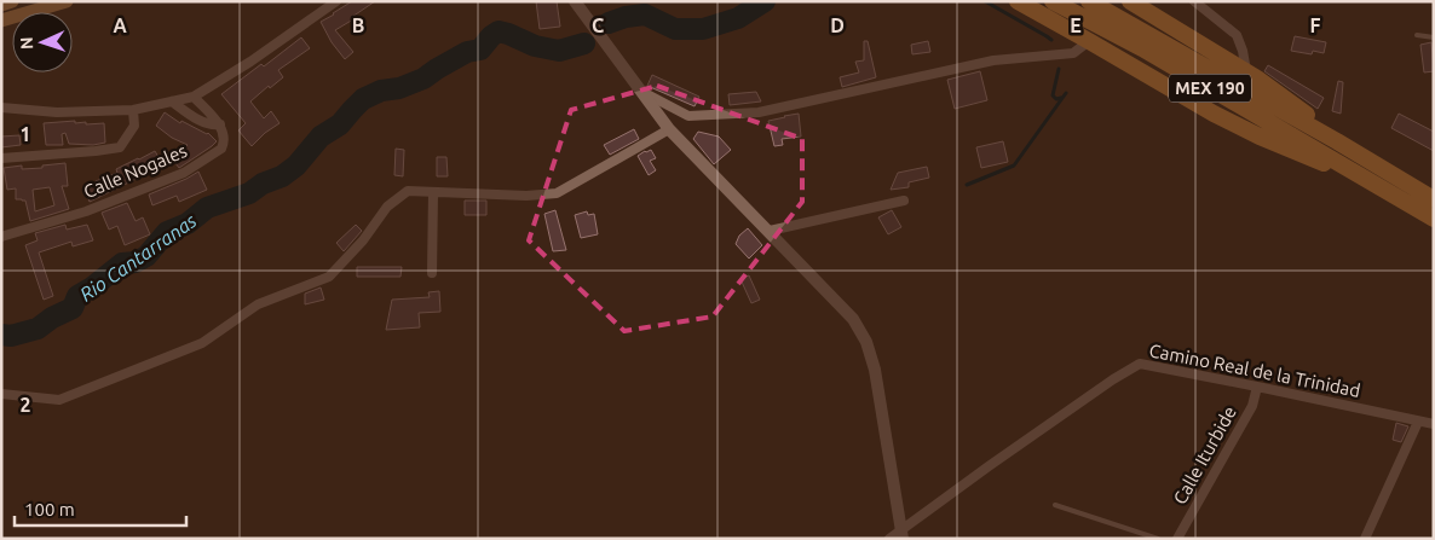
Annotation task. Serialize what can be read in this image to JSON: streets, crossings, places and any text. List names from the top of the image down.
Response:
{
  "streets": {
    "highway": ["MEX 190"],
    "street": ["Calle Nogales", "Camino Real de la Trinidad", "Calle Iturbide"]
  },
  "crossings": [
    ["Camino Real de la Trinidad", "Calle Iturbide"]
  ],
  "water": ["Rio Cantarranas"],
  "scale_bar": "100 m",
  "north": "left",
  "grid": {
    "columns": [
      "A",
      "B",
      "C",
      "D",
      "E",
      "F"
    ],
    "rows": ["1", "2"]
  }
}
